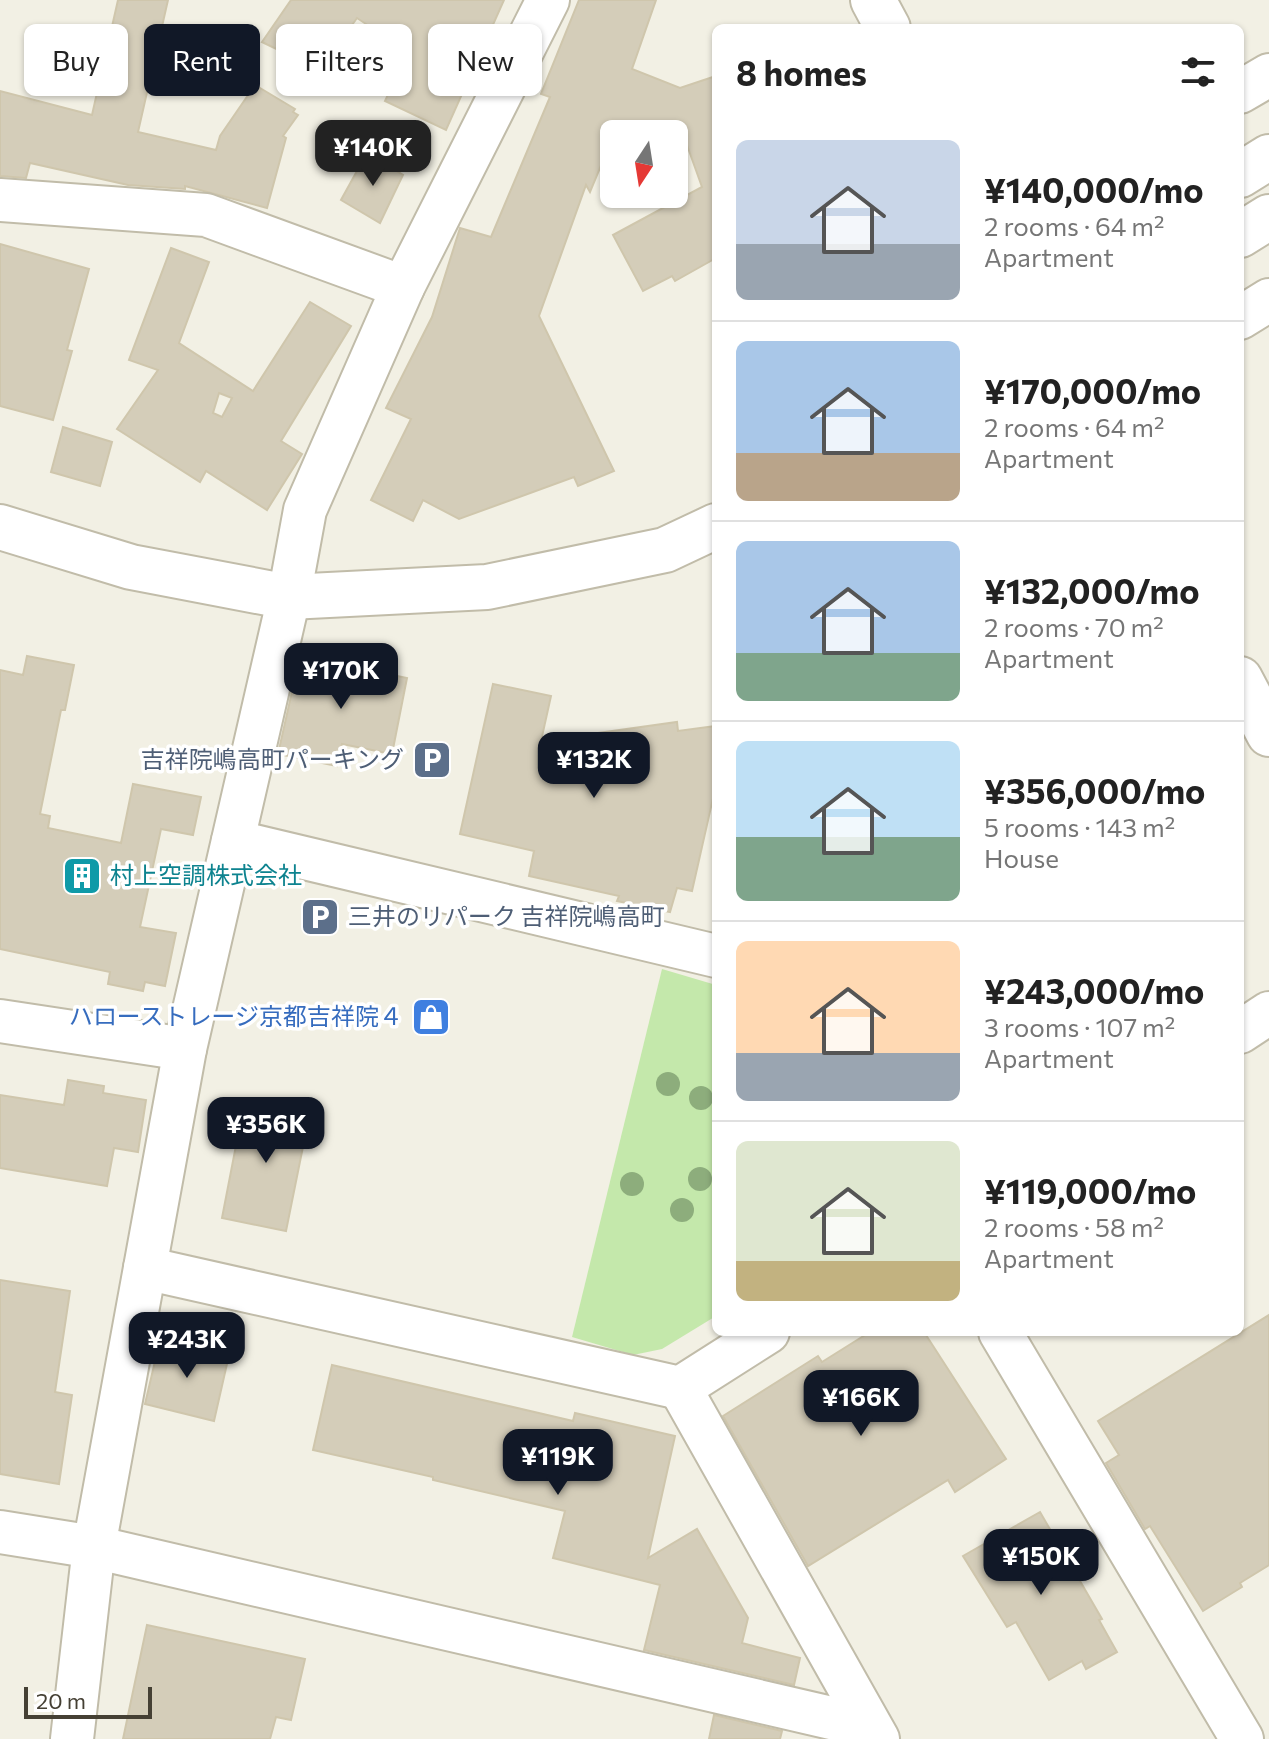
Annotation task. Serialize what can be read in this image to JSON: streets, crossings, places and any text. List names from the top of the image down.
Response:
{
  "places": {
    "parking": ["吉祥院嶋高町パーキング", "三井のリパーク 吉祥院嶋高町"],
    "building": ["村上空調株式会社"],
    "shop": ["ハローストレージ京都吉祥院４"]
  },
  "scale_bar": "20 m",
  "north": "bottom",
  "page": {
    "chip": [
      "Buy",
      "Rent",
      "Filters",
      "New"
    ],
    "heading": "8 homes",
    "price": [
      "¥140K",
      "¥170K",
      "¥132K",
      "¥356K",
      "¥243K",
      "¥166K",
      "¥119K",
      "¥150K"
    ],
    "list": [
      {
        "name": "¥140,000/mo",
        "note": "2 rooms · 64 m² · Apartment"
      },
      {
        "name": "¥170,000/mo",
        "note": "2 rooms · 64 m² · Apartment"
      },
      {
        "name": "¥132,000/mo",
        "note": "2 rooms · 70 m² · Apartment"
      },
      {
        "name": "¥356,000/mo",
        "note": "5 rooms · 143 m² · House"
      },
      {
        "name": "¥243,000/mo",
        "note": "3 rooms · 107 m² · Apartment"
      },
      {
        "name": "¥119,000/mo",
        "note": "2 rooms · 58 m² · Apartment"
      }
    ],
    "scale": "20 m"
  }
}
